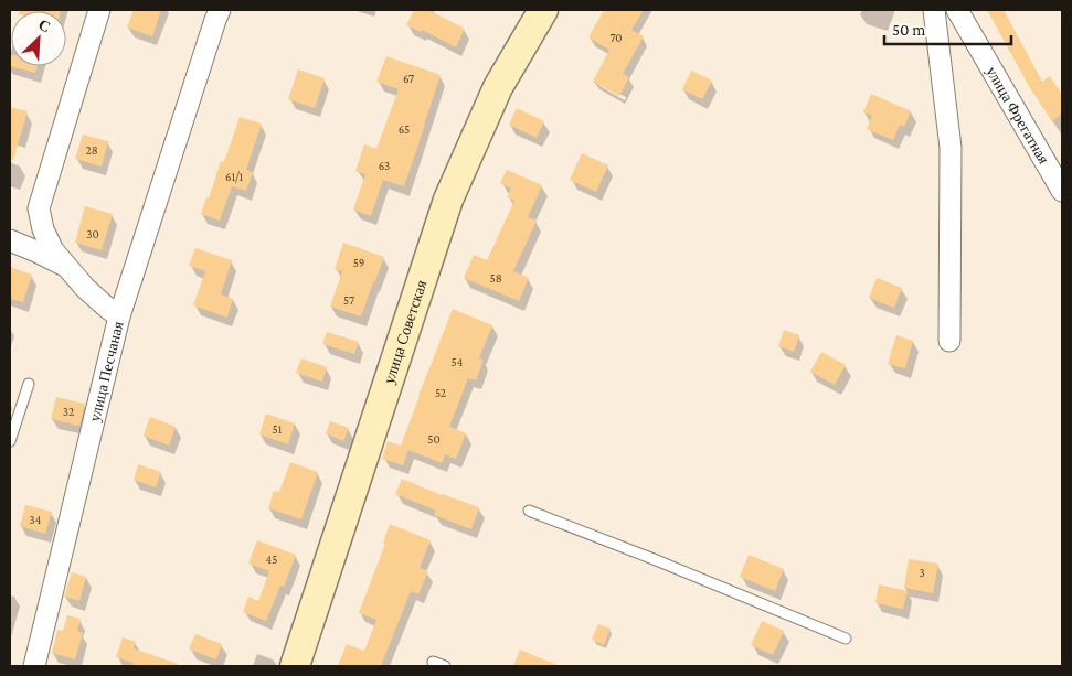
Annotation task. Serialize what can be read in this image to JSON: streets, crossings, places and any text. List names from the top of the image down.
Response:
{
  "streets": {
    "street": ["улица Фрегатная", "улица Советская", "улица Песчаная"]
  },
  "house_numbers": [
    "70",
    "67",
    "65",
    "28",
    "63",
    "61/1",
    "30",
    "59",
    "58",
    "57",
    "54",
    "52",
    "32",
    "51",
    "50",
    "34",
    "45",
    "3"
  ],
  "scale_bar": "50 m",
  "north": "top right"
}
